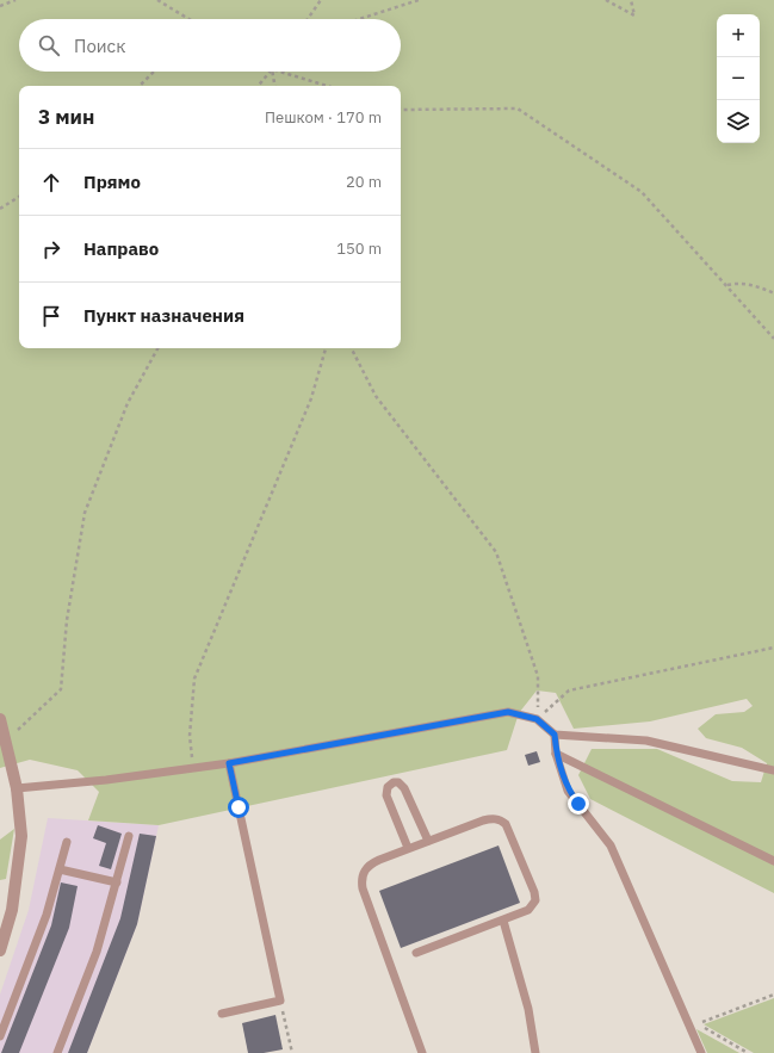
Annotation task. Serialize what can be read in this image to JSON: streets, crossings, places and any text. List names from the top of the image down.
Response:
{
  "page": {
    "map_buttons": ["+", "−"],
    "search": "Поиск",
    "heading": ["3 мин", "Пешком · 170 m"],
    "list": [
      ["Прямо", "20 m"],
      ["Направо", "150 m"],
      "Пункт назначения"
    ]
  }
}
